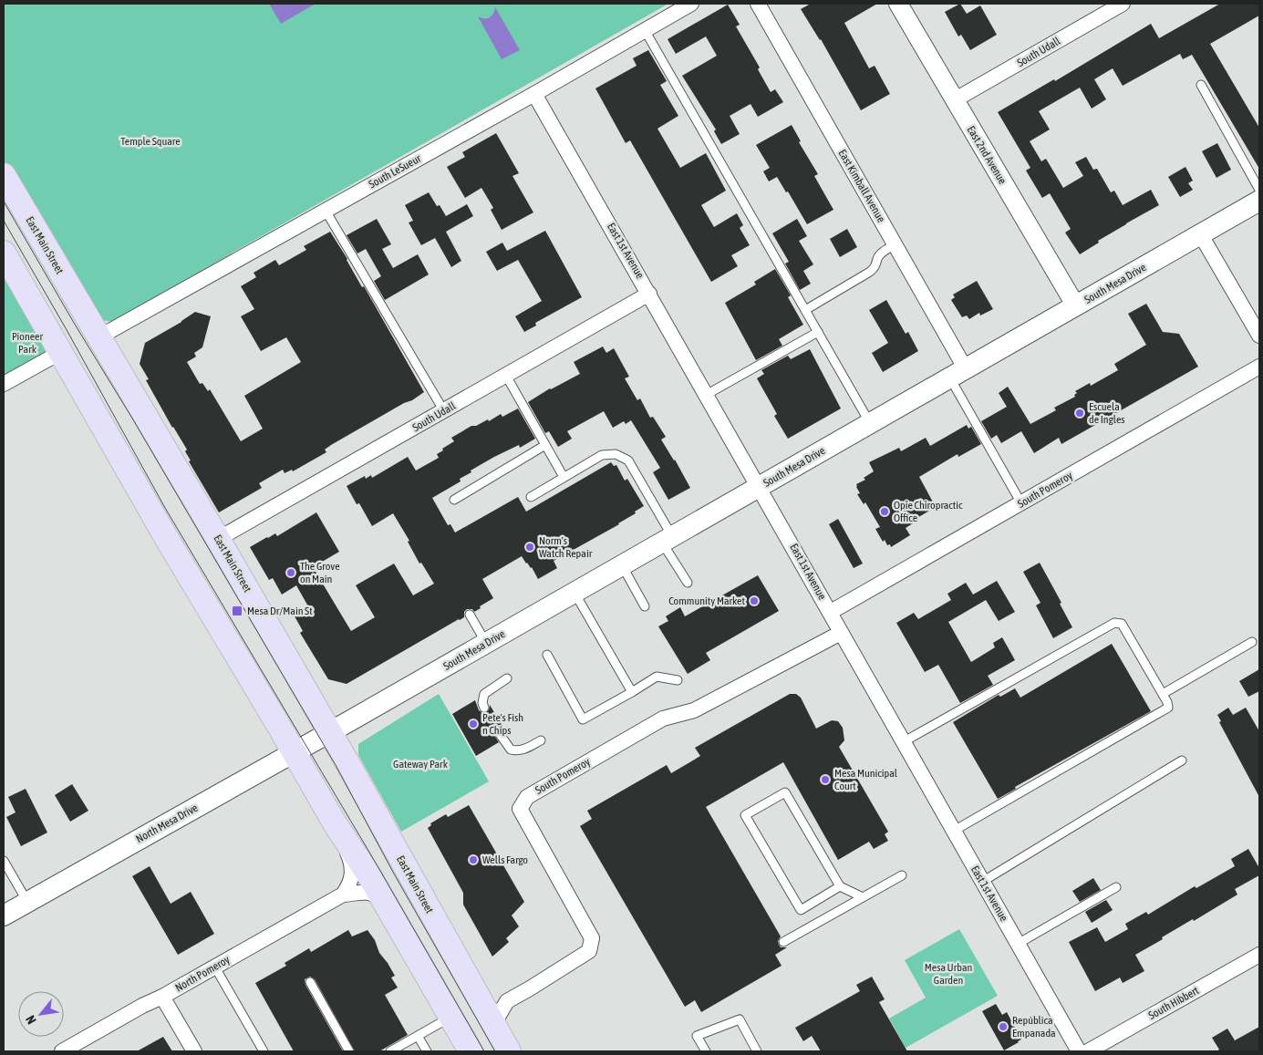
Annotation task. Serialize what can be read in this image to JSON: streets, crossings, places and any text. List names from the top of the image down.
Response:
{
  "streets": {
    "main road": ["East Main Street", "South Mesa Drive", "North Mesa Drive"],
    "street": [
      "South Udall",
      "East 2nd Avenue",
      "South LeSueur",
      "East Kimball Avenue",
      "East 1st Avenue",
      "South Pomeroy",
      "North Pomeroy",
      "South Hibbert"
    ]
  },
  "crossings": [
    ["South Udall", "East 2nd Avenue"],
    ["South Udall", "East Main Street"],
    ["South Udall", "East 1st Avenue"],
    ["East 2nd Avenue", "South Mesa Drive"],
    ["South LeSueur", "East Main Street"],
    ["South LeSueur", "East 1st Avenue"],
    ["East Kimball Avenue", "South Mesa Drive"],
    ["East Main Street", "South Mesa Drive"],
    ["East Main Street", "North Mesa Drive"],
    ["East 1st Avenue", "South Mesa Drive"],
    ["East 1st Avenue", "South Pomeroy"],
    ["South Mesa Drive", "North Mesa Drive"]
  ],
  "parks": [
    "Temple Square",
    "Pioneer Park",
    "Gateway Park",
    "Mesa Urban Garden"
  ],
  "places": {
    "other": [
      "Escuela de Ingles",
      "Opie Chiropractic Office",
      "Norm's Watch Repair",
      "The Grove on Main",
      "Community Market",
      "Pete's Fish n Chips",
      "Mesa Municipal Court",
      "Wells Fargo",
      "República Empanada"
    ],
    "transit": ["Mesa Dr/Main St"]
  },
  "north": "bottom left"
}
